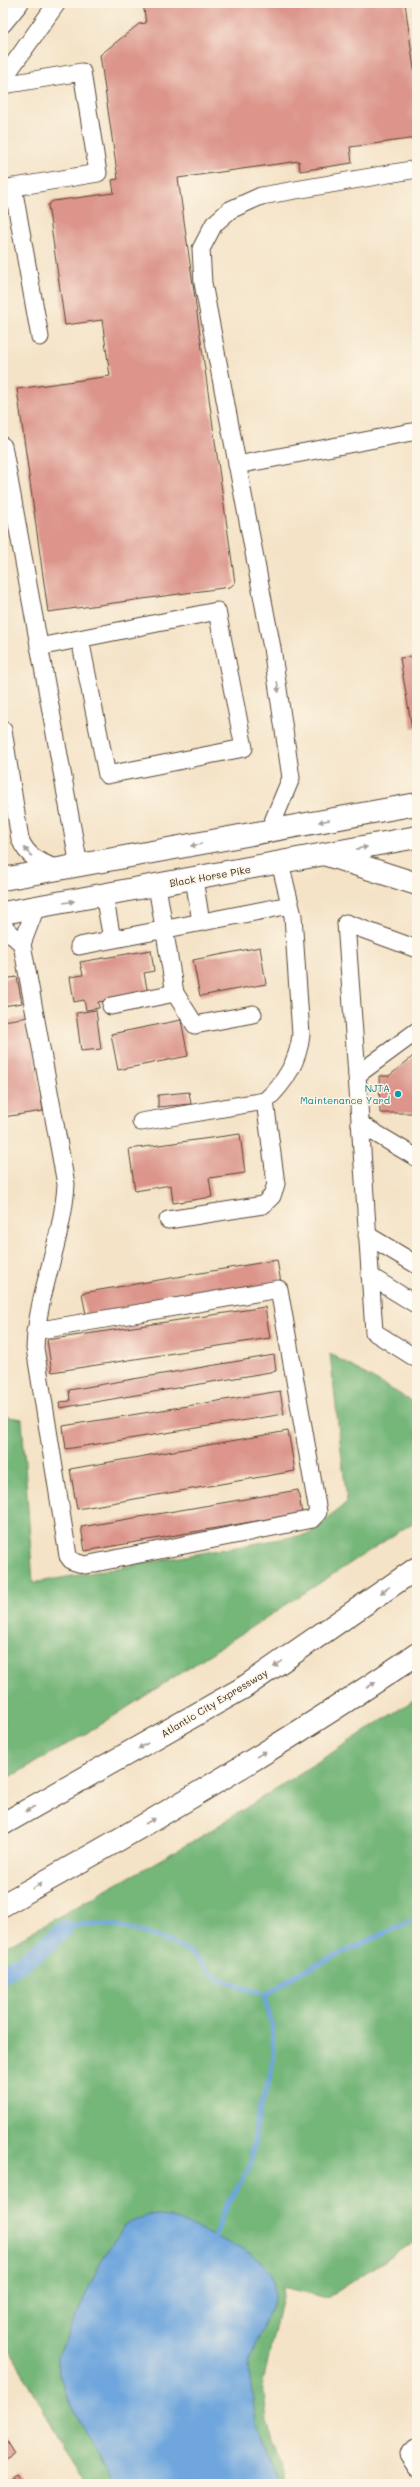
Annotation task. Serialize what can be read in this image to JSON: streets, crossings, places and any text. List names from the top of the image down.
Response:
{
  "streets": {
    "highway": ["Black Horse Pike", "Atlantic City Expressway"]
  },
  "places": ["NJTA Maintenance Yard"]
}
